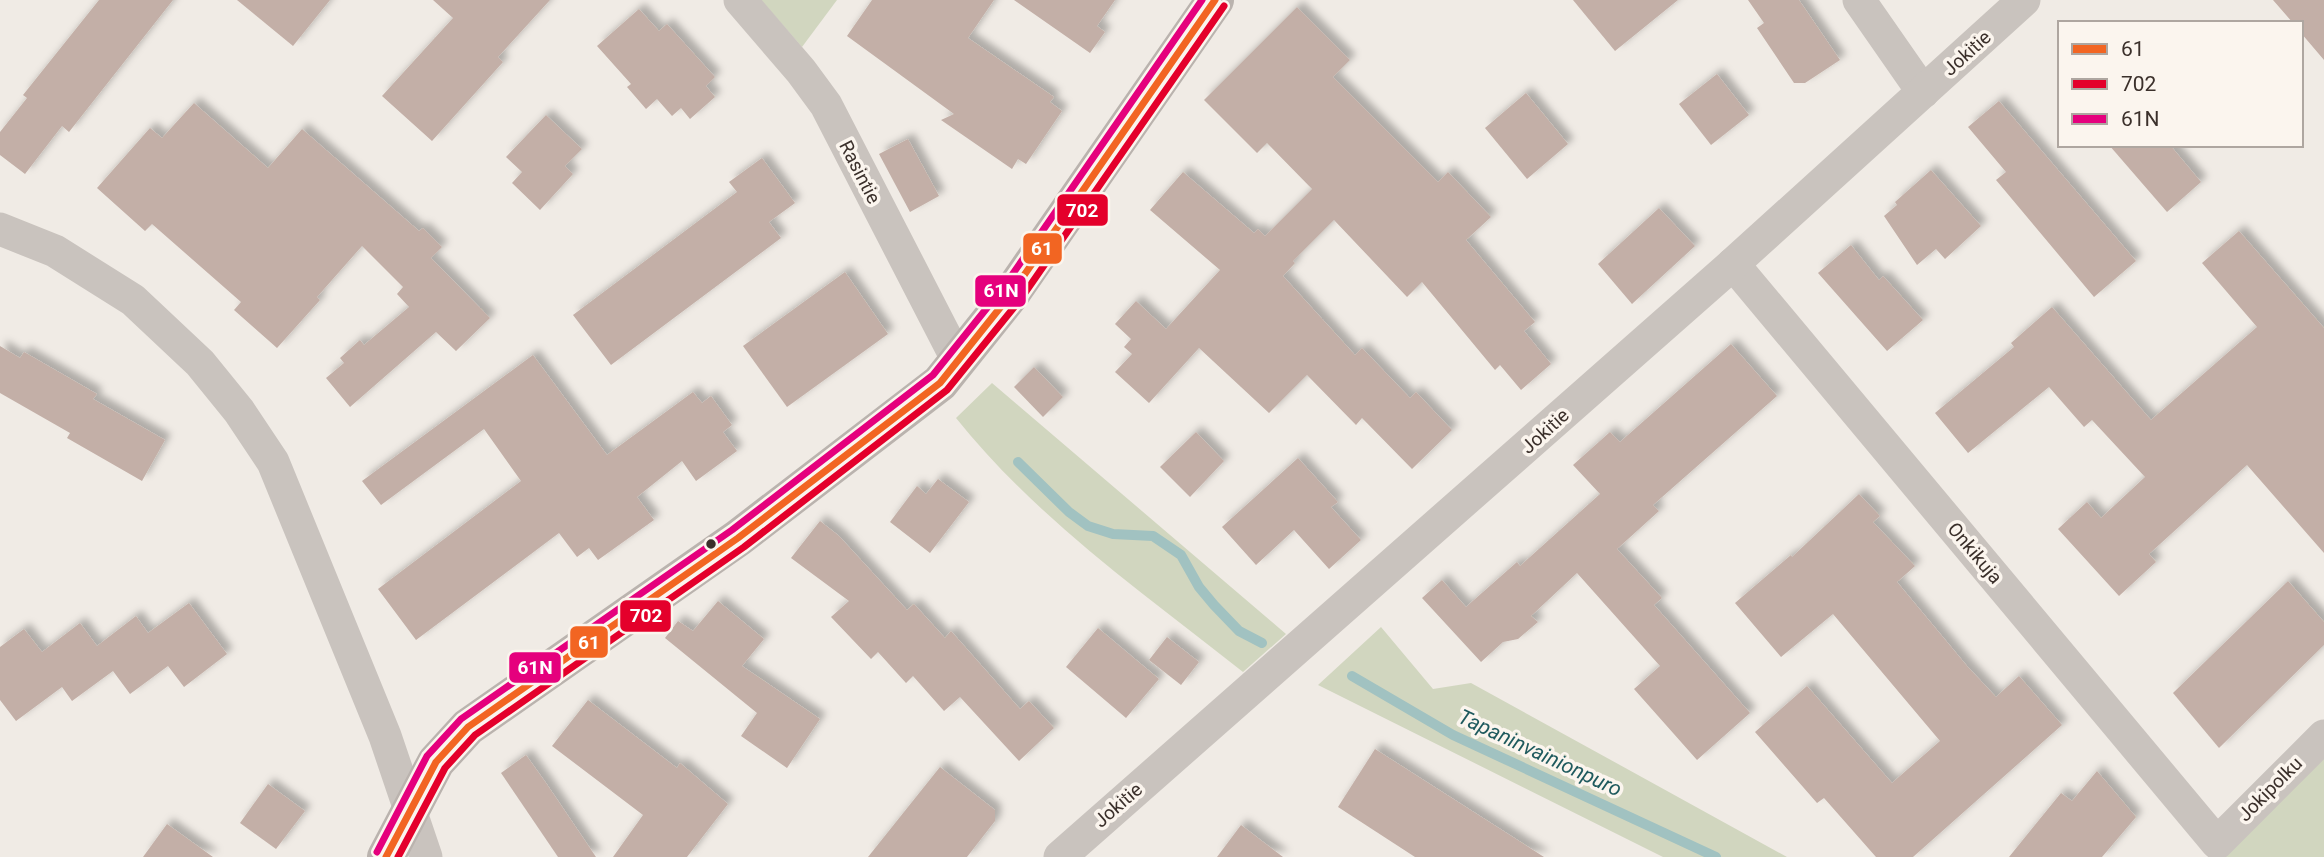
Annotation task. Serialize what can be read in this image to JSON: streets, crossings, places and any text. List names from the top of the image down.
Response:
{
  "streets": {
    "street": [
      "Jokitie",
      "Rasintie",
      "Onkikuja",
      "Jokipolku"
    ]
  },
  "crossings": [
    ["Jokitie", "Onkikuja"],
    ["Onkikuja", "Jokipolku"]
  ],
  "water": ["Tapaninvainionpuro"],
  "lines": ["transit line 61", "transit line 61N", "transit line 702"],
  "legend": ["61", "702", "61N"]
}
